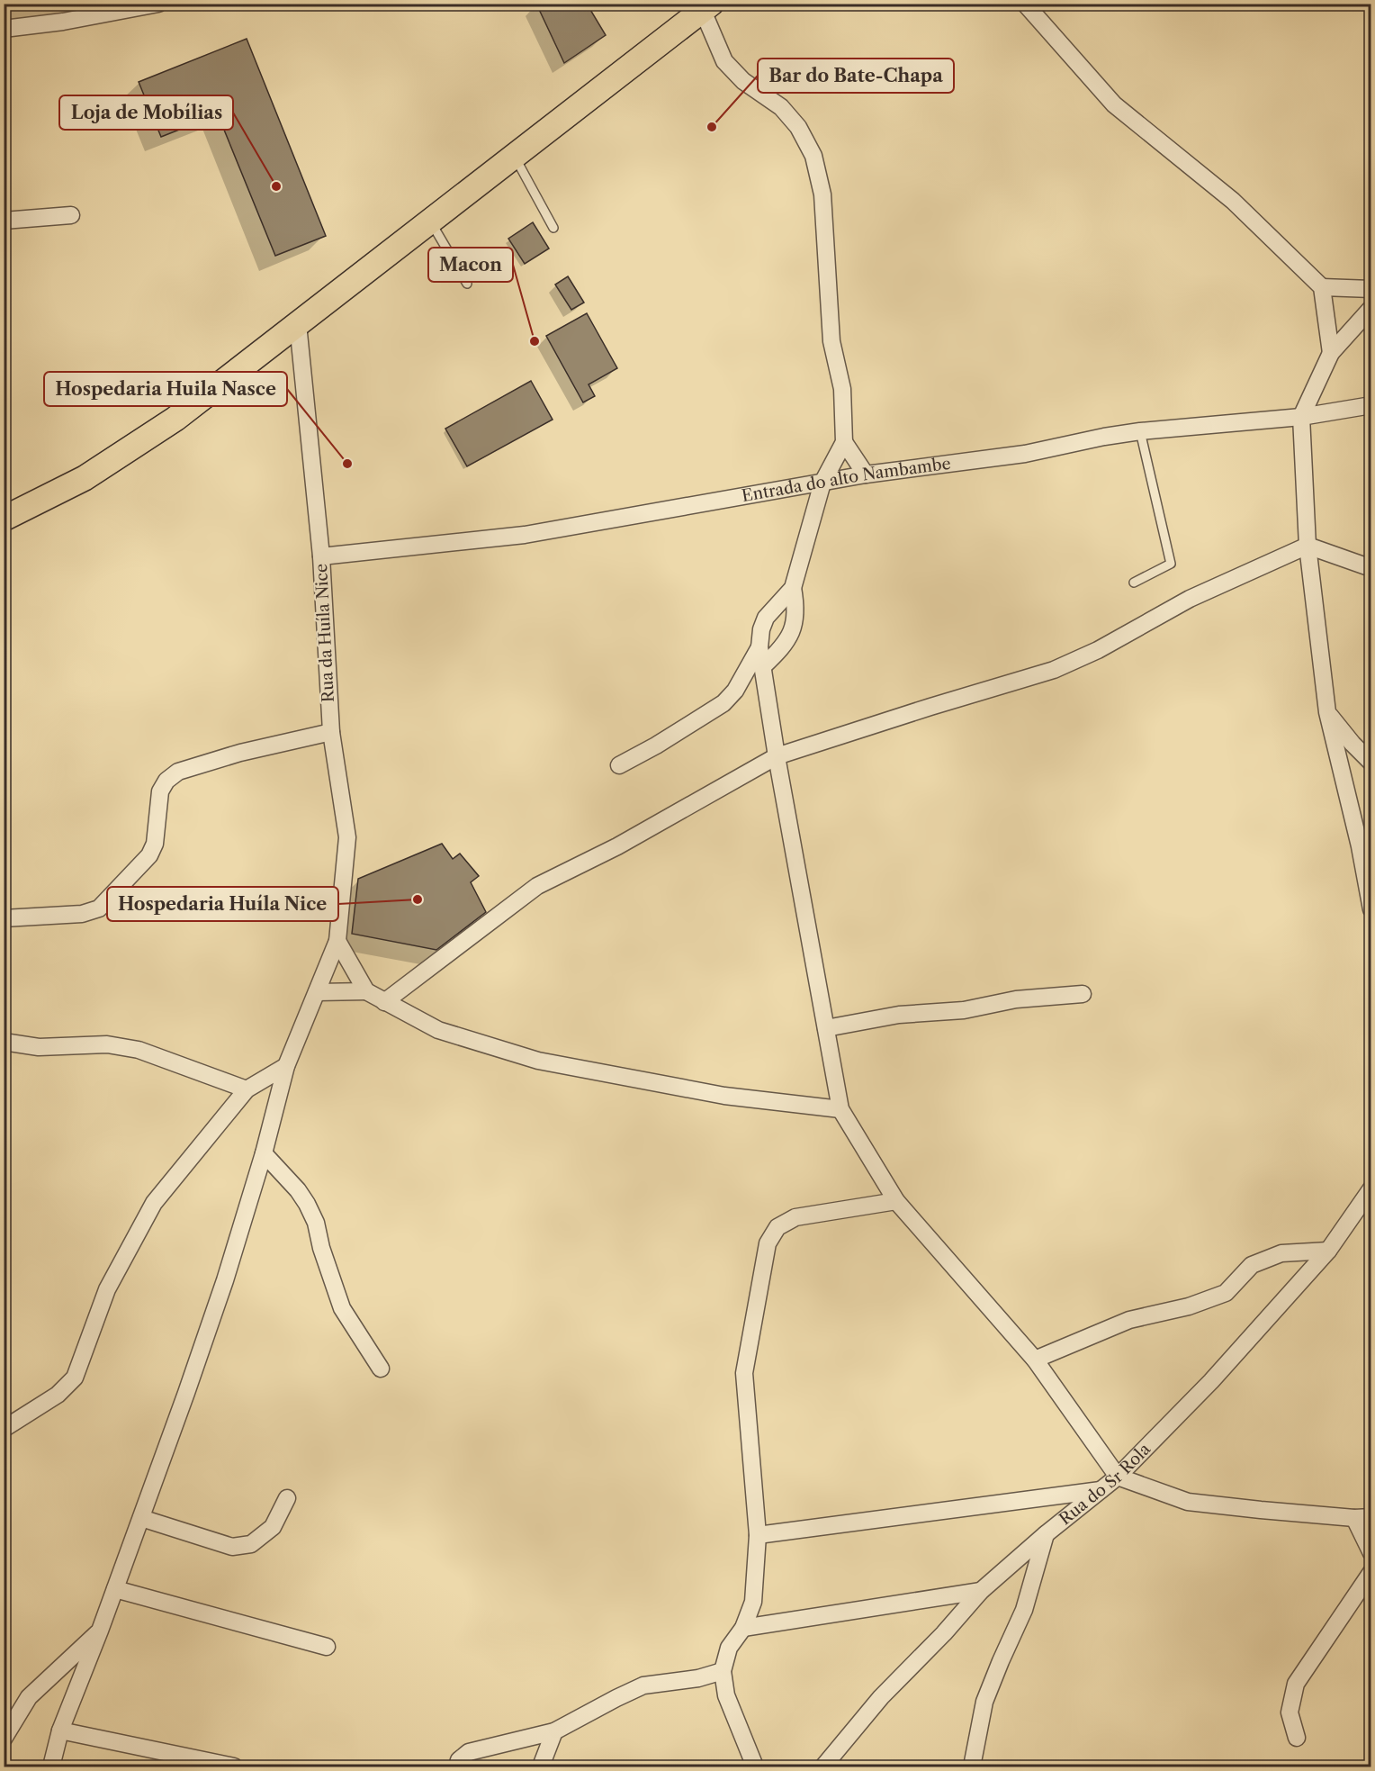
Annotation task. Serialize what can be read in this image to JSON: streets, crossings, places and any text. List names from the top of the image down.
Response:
{
  "streets": {
    "street": ["Entrada do alto Nambambe", "Rua da Huíla Nice", "Rua do Sr Rola"]
  },
  "crossings": [
    ["Entrada do alto Nambambe", "Rua da Huíla Nice"]
  ],
  "places": [
    "Bar do Bate-Chapa",
    "Loja de Mobílias",
    "Macon",
    "Hospedaria Huila Nasce",
    "Hospedaria Huíla Nice"
  ]
}
